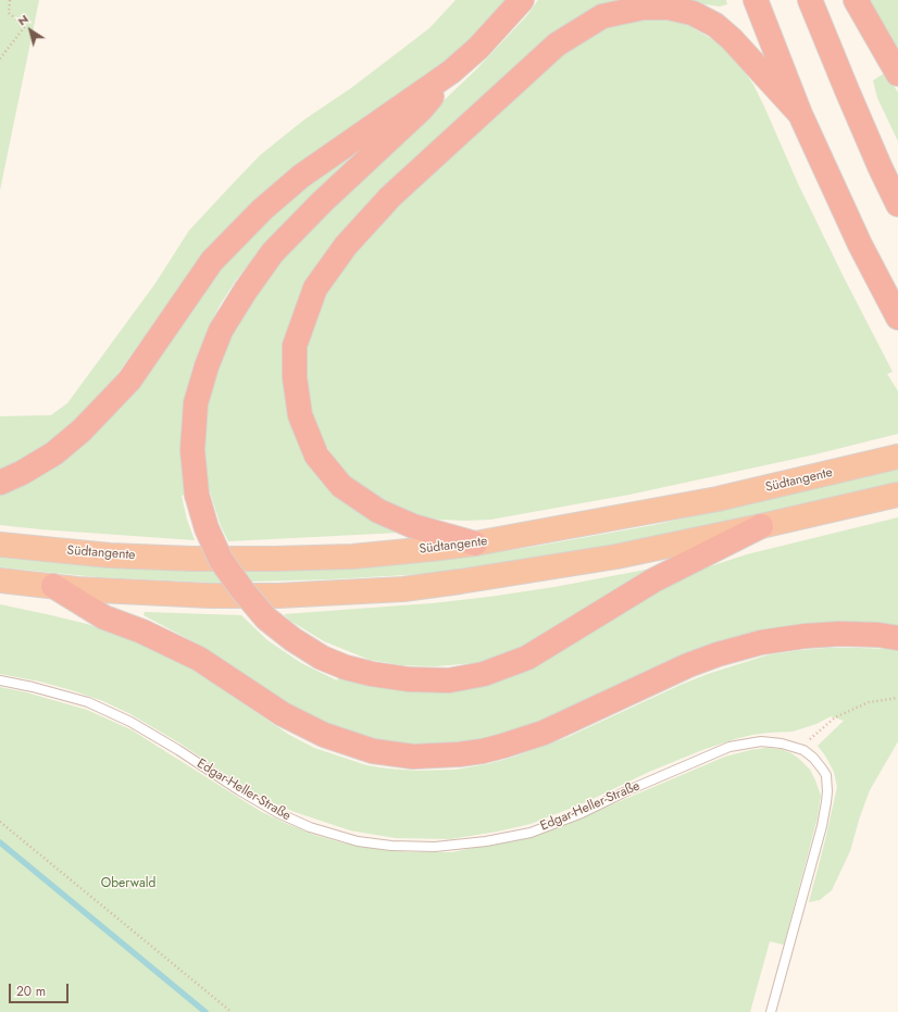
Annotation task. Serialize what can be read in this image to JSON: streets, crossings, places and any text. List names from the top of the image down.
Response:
{
  "streets": {
    "highway": ["Südtangente"],
    "lane": ["Edgar-Heller-Straße"]
  },
  "parks": ["Oberwald"],
  "scale_bar": "20 m",
  "north": "top left"
}
